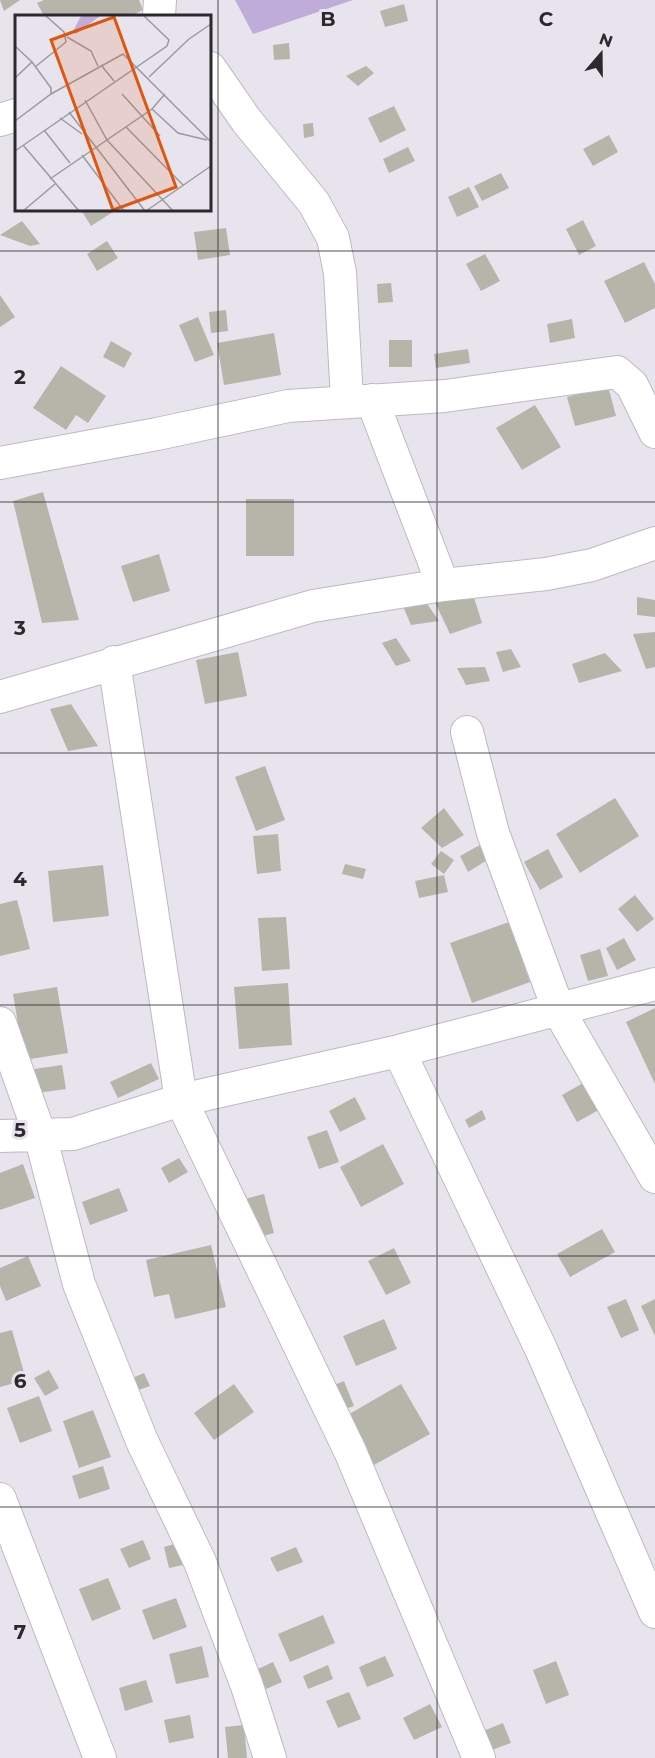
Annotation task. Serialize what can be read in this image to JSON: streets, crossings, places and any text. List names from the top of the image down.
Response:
{
  "north": "top",
  "grid": {
    "columns": ["B", "C"],
    "rows": [
      "2",
      "3",
      "4",
      "5",
      "6",
      "7"
    ]
  }
}
